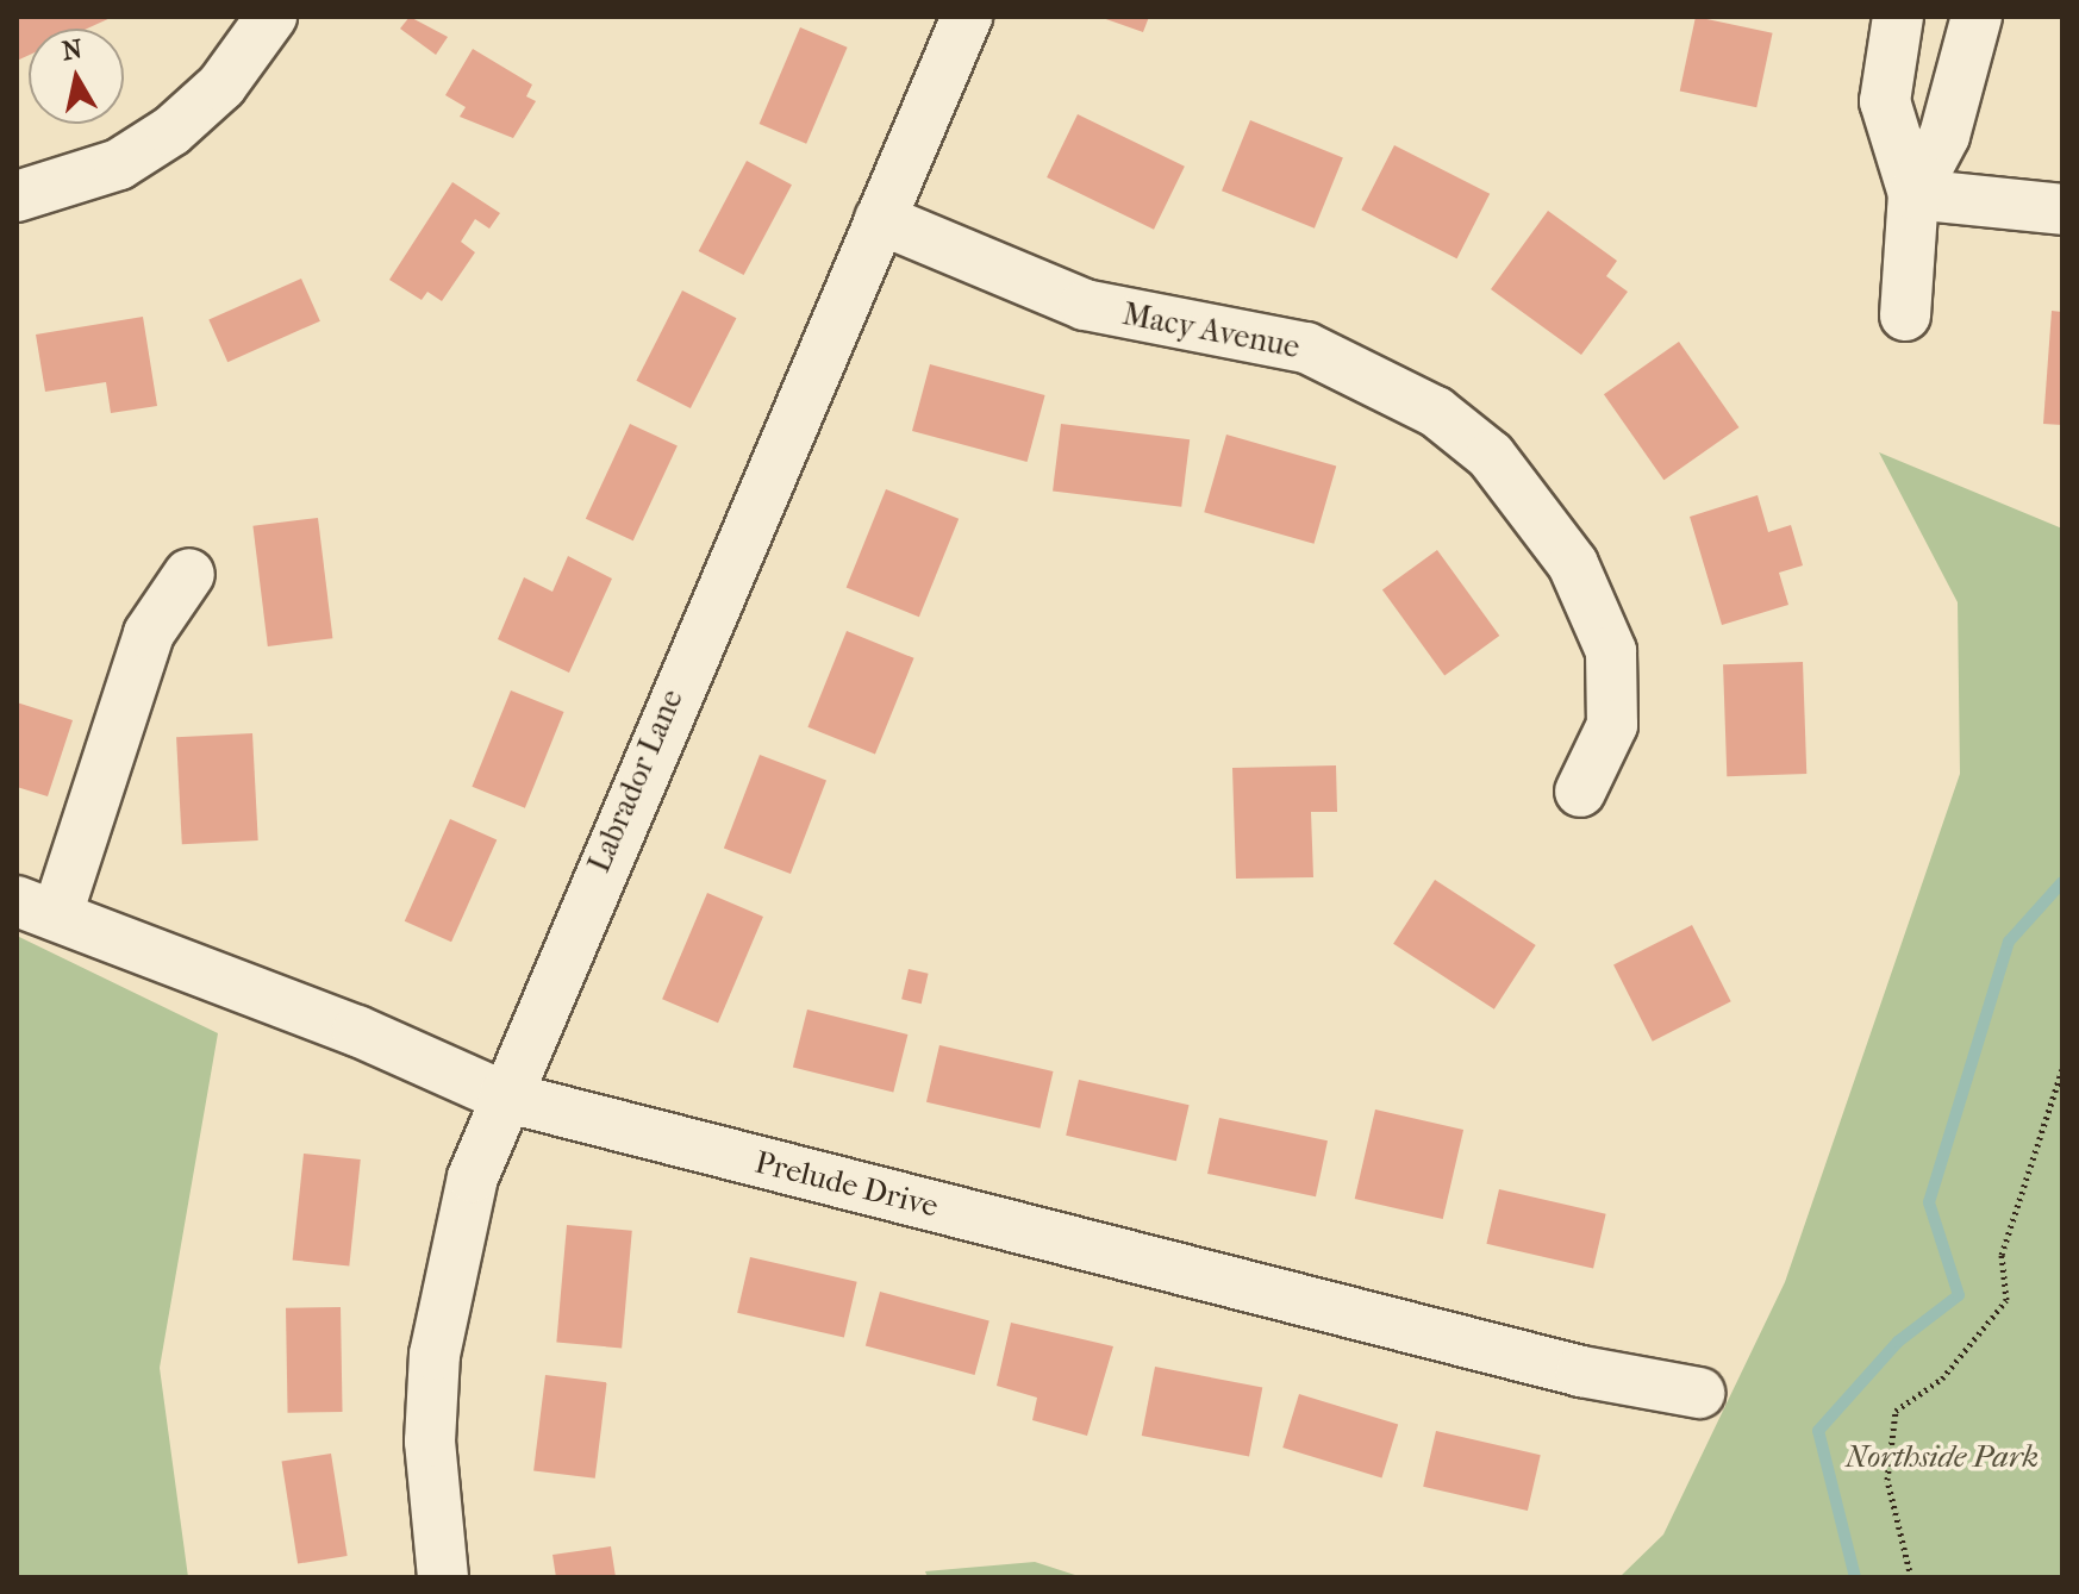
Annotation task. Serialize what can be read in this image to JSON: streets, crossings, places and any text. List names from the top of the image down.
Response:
{
  "streets": {
    "street": ["Macy Avenue", "Labrador Lane", "Prelude Drive"]
  },
  "crossings": [
    ["Macy Avenue", "Labrador Lane"],
    ["Labrador Lane", "Prelude Drive"]
  ],
  "parks": ["Northside Park"],
  "north": "top"
}
